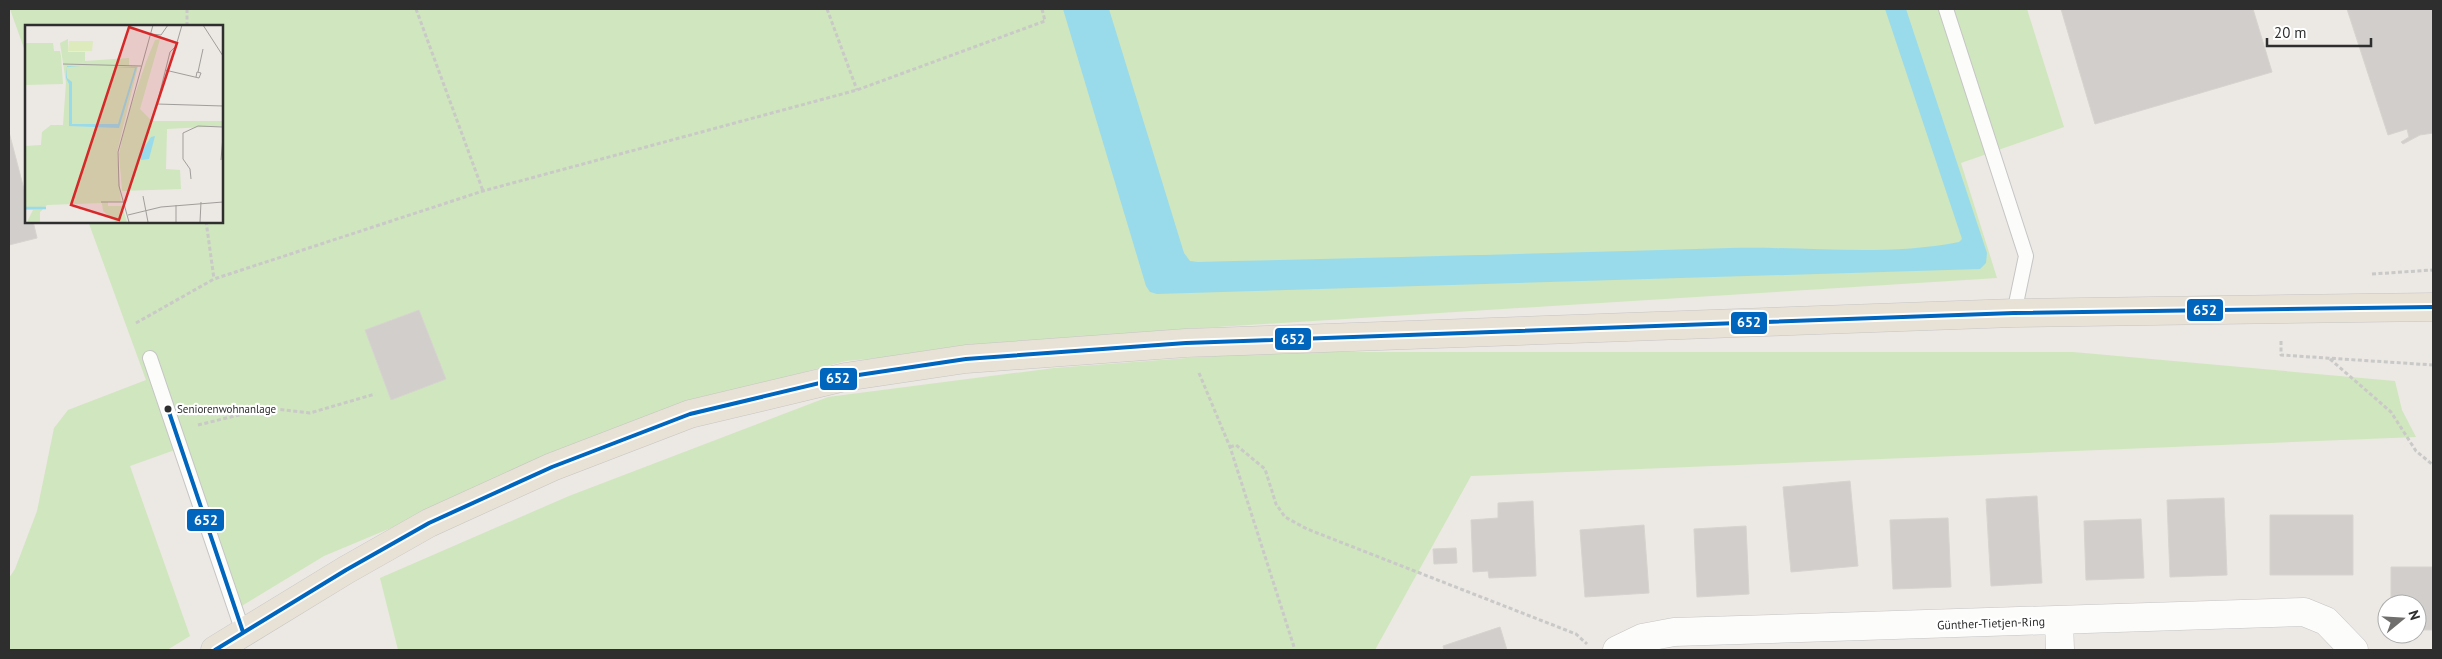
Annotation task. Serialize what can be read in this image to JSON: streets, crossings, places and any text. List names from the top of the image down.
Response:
{
  "streets": {
    "street": ["Günther-Tietjen-Ring"]
  },
  "places": ["Seniorenwohnanlage"],
  "lines": ["transit line 652"],
  "scale_bar": "20 m",
  "north": "right"
}
